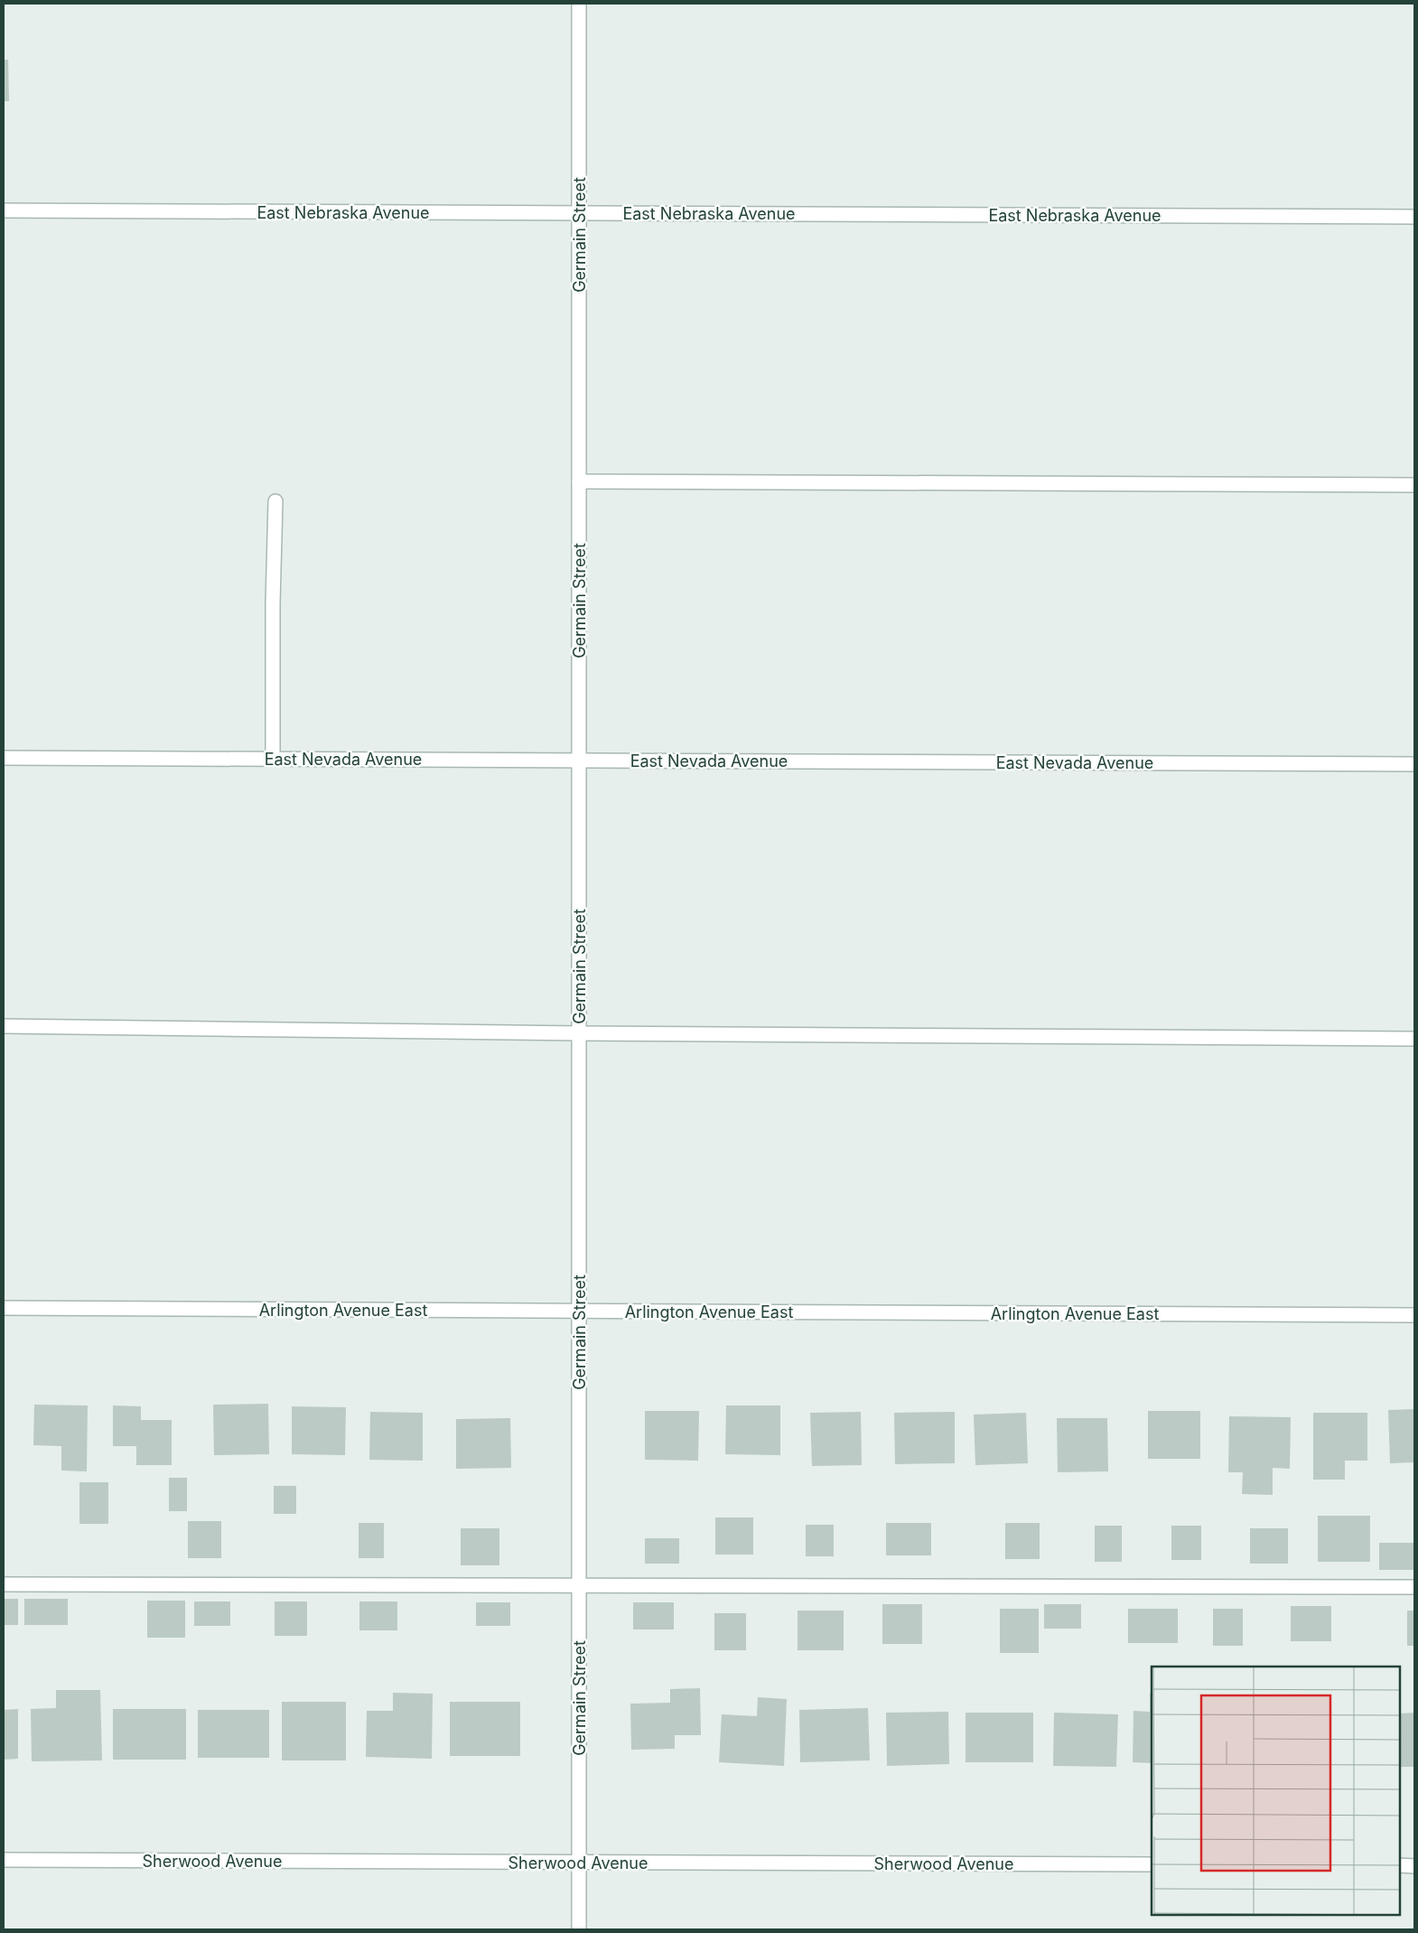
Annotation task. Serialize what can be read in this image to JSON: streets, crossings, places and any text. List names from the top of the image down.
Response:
{
  "streets": {
    "street": [
      "East Nebraska Avenue",
      "Germain Street",
      "East Nevada Avenue",
      "Arlington Avenue East",
      "Sherwood Avenue"
    ]
  },
  "crossings": [
    ["East Nebraska Avenue", "Germain Street"],
    ["Germain Street", "East Nevada Avenue"],
    ["Germain Street", "Arlington Avenue East"],
    ["Germain Street", "Sherwood Avenue"]
  ]
}
